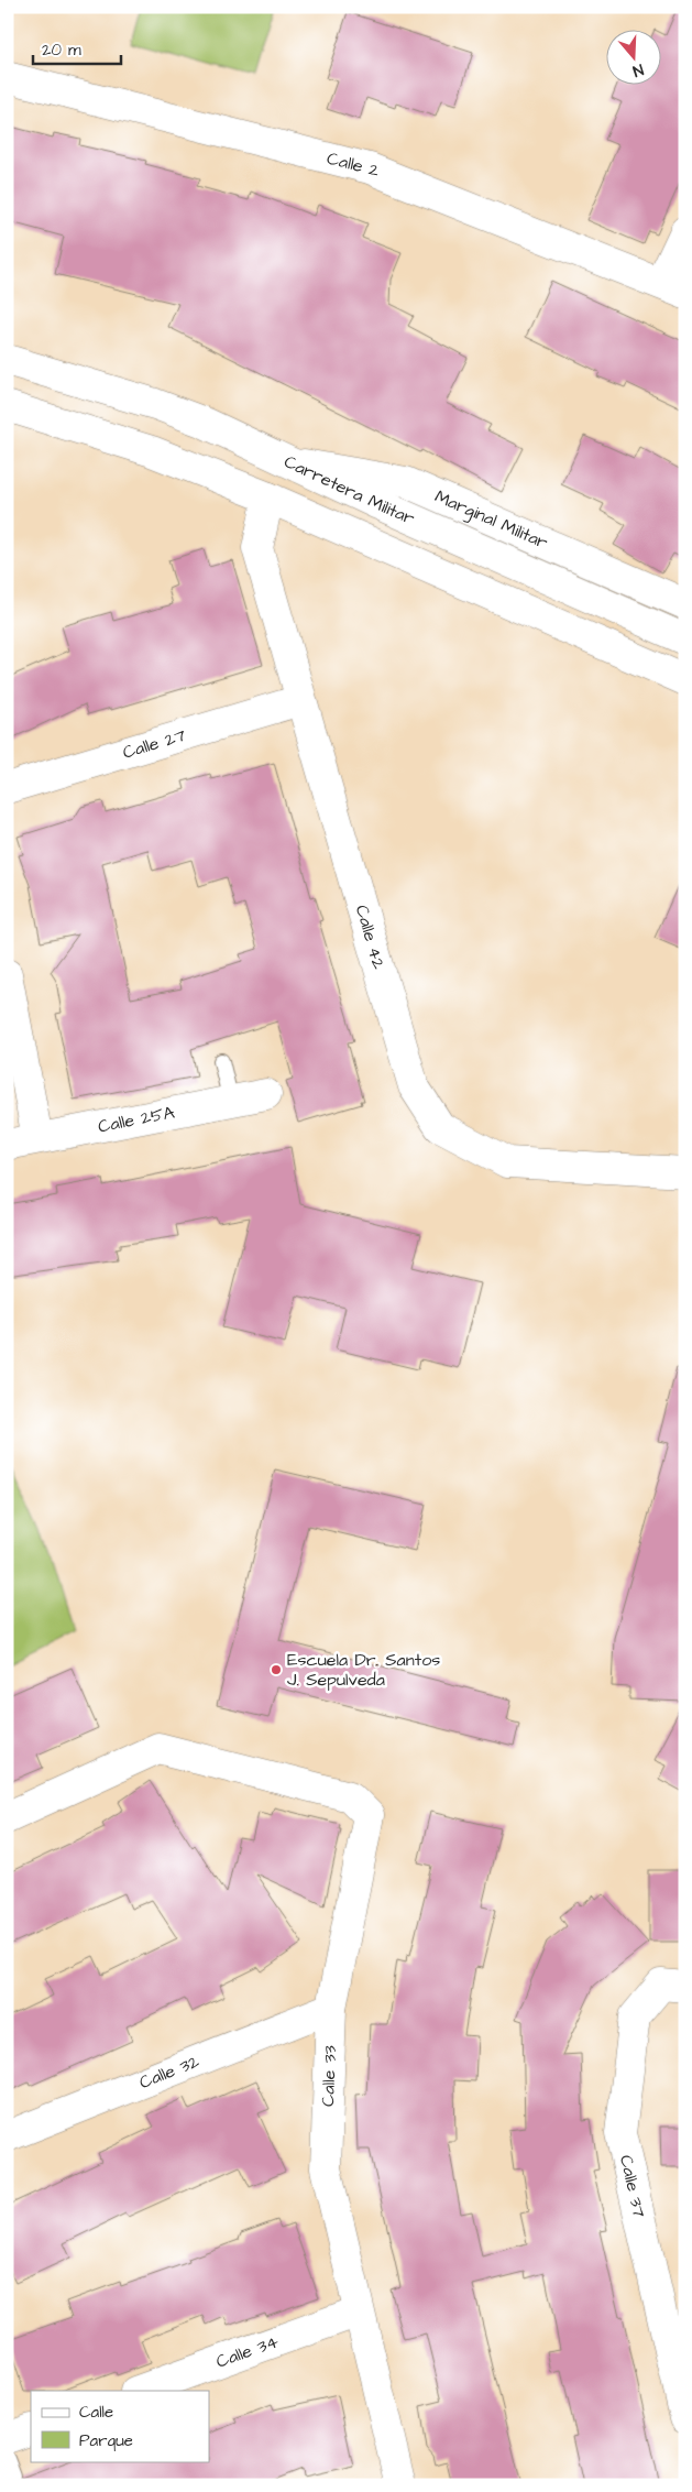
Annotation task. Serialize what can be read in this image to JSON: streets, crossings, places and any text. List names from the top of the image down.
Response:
{
  "streets": {
    "street": [
      "Calle 2",
      "Carretera Militar",
      "Marginal Militar",
      "Calle 27",
      "Calle 42",
      "Calle 25A",
      "Calle 32",
      "Calle 33",
      "Calle 37",
      "Calle 34"
    ]
  },
  "crossings": [
    ["Carretera Militar", "Marginal Militar"],
    ["Calle 27", "Calle 42"],
    ["Calle 32", "Calle 33"],
    ["Calle 33", "Calle 34"]
  ],
  "places": ["Escuela Dr. Santos J. Sepulveda"],
  "legend": ["Calle", "Parque"],
  "scale_bar": "20 m",
  "north": "bottom"
}
